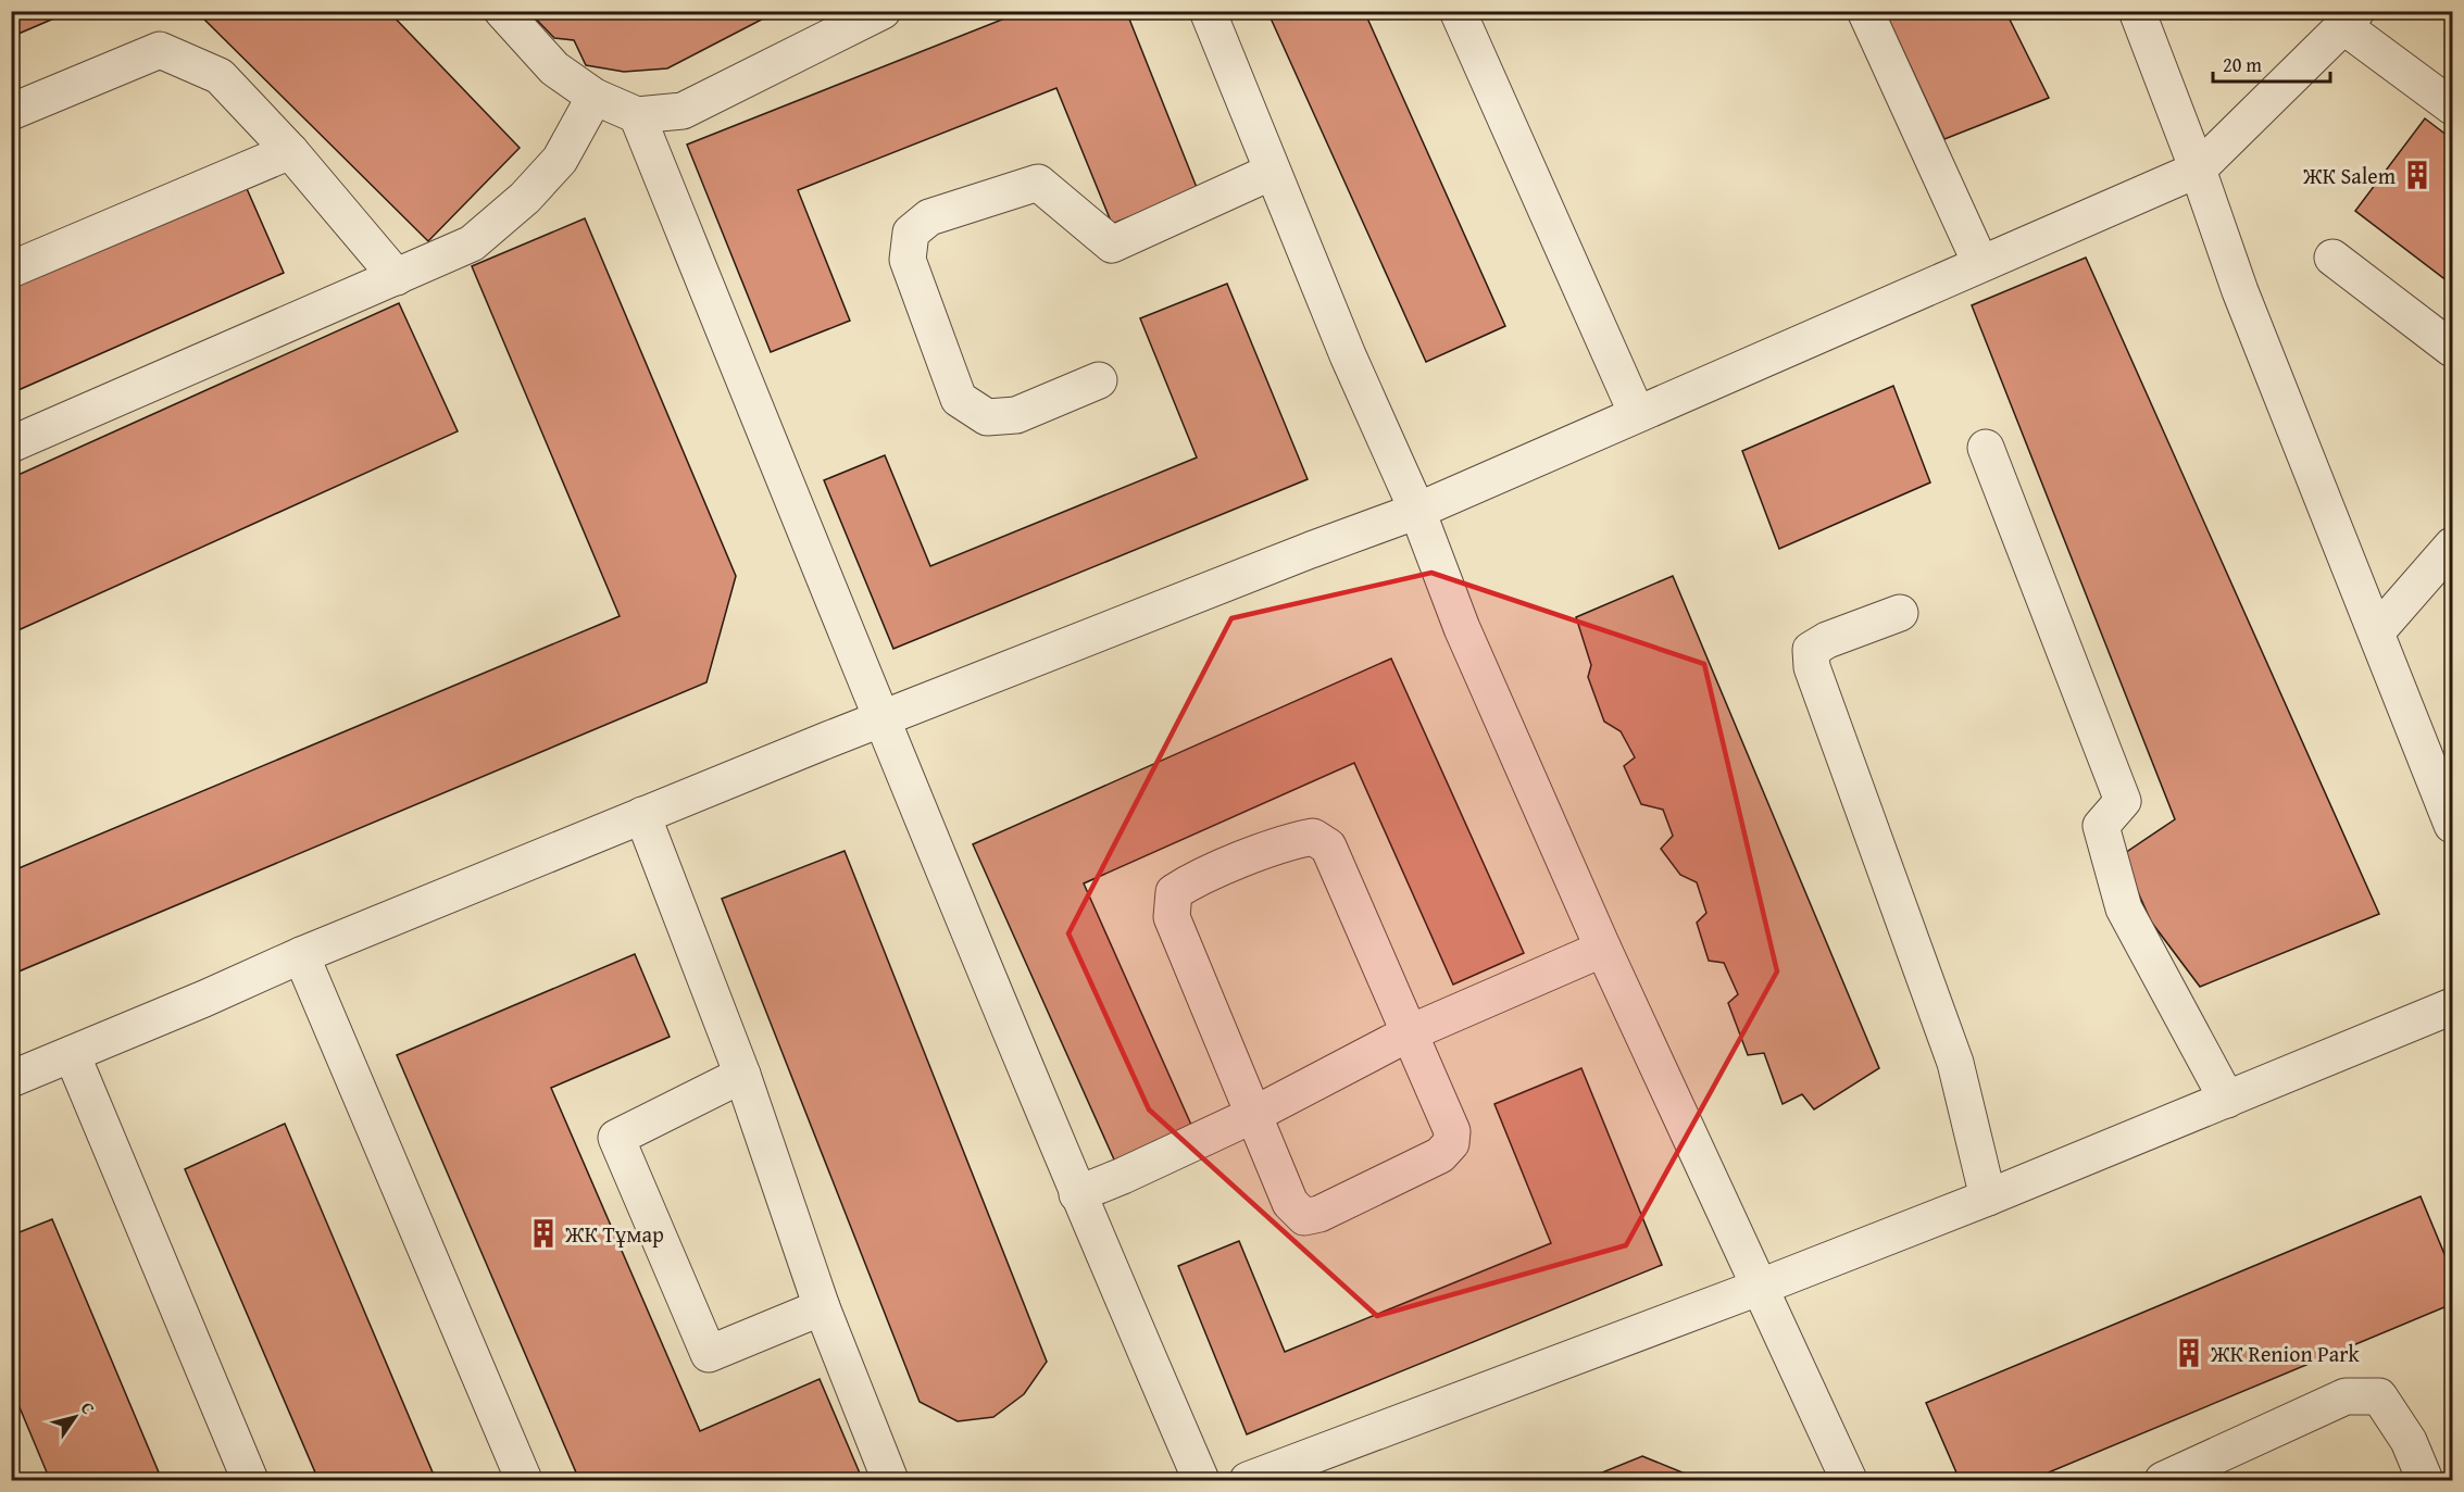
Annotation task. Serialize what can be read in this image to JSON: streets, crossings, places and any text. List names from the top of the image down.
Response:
{
  "places": {
    "building": ["ЖК Salem", "ЖК Тұмар", "ЖК Renion Park"]
  },
  "scale_bar": "20 m",
  "north": "top right"
}
